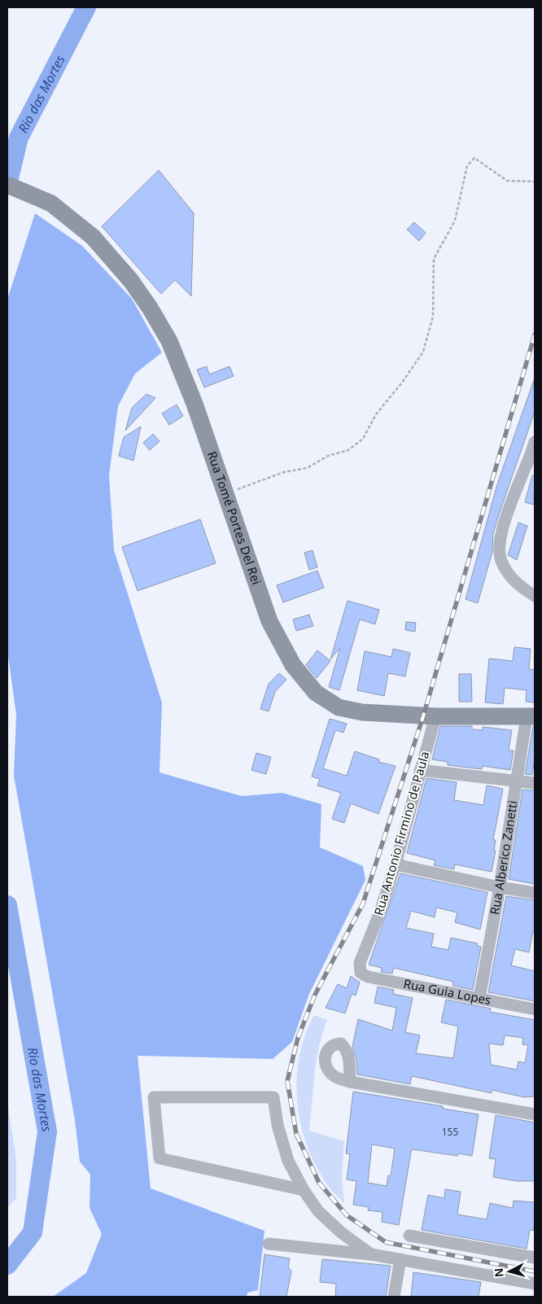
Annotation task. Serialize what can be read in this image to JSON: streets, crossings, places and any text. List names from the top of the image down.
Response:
{
  "streets": {
    "main road": ["Rua Tomé Portes Del Rei"],
    "street": ["Rua Antonio Firmino de Paula", "Rua Alberico Zanetti", "Rua Guia Lopes"]
  },
  "crossings": [
    ["Rua Tomé Portes Del Rei", "Rua Antonio Firmino de Paula"],
    ["Rua Tomé Portes Del Rei", "Rua Alberico Zanetti"],
    ["Rua Antonio Firmino de Paula", "Rua Guia Lopes"],
    ["Rua Alberico Zanetti", "Rua Guia Lopes"]
  ],
  "water": ["Rio das Mortes"],
  "house_numbers": ["155"],
  "north": "left"
}
